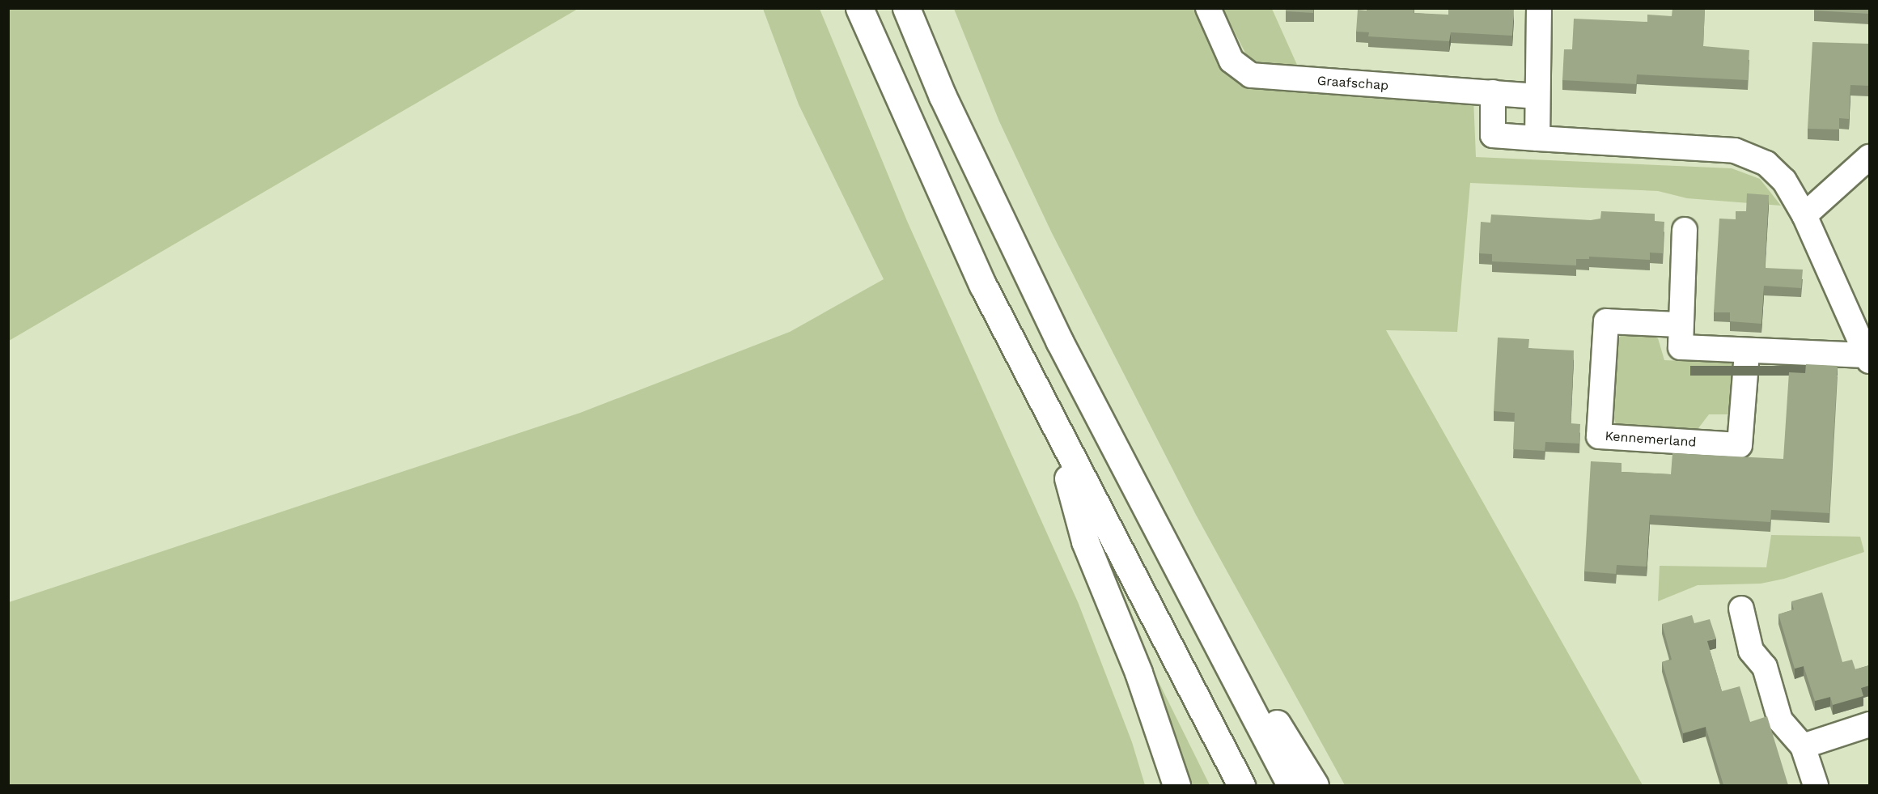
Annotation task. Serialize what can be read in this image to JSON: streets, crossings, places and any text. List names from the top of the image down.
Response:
{
  "streets": {
    "street": ["Graafschap", "Kennemerland"]
  }
}
